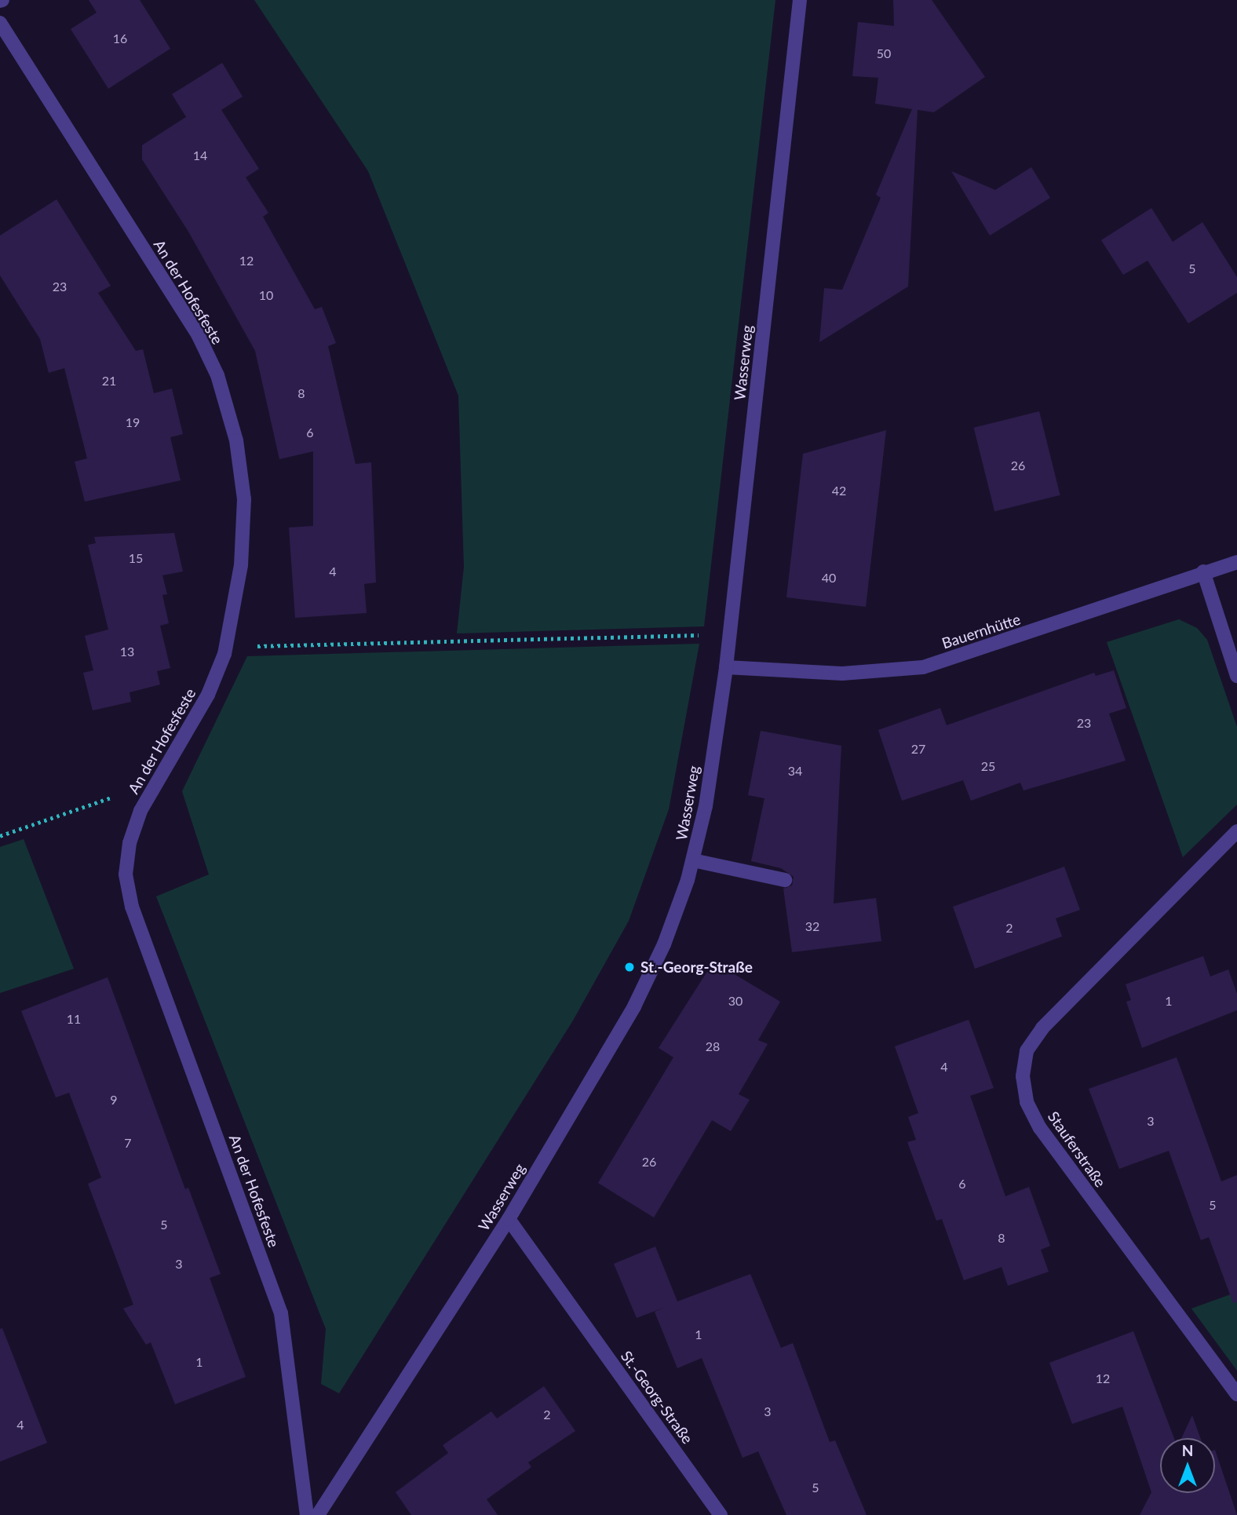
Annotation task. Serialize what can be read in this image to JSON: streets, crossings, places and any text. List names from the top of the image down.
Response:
{
  "streets": {
    "street": [
      "An der Hofesfeste",
      "Wasserweg",
      "Bauernhütte",
      "Stauferstraße",
      "St.-Georg-Straße"
    ]
  },
  "crossings": [
    ["Wasserweg", "Bauernhütte"],
    ["Wasserweg", "St.-Georg-Straße"]
  ],
  "places": ["St.-Georg-Straße"],
  "house_numbers": [
    "16",
    "50",
    "14",
    "12",
    "5",
    "23",
    "10",
    "21",
    "8",
    "19",
    "6",
    "26",
    "42",
    "15",
    "4",
    "40",
    "13",
    "23",
    "27",
    "25",
    "34",
    "32",
    "2",
    "30",
    "1",
    "11",
    "28",
    "4",
    "9",
    "3",
    "7",
    "26",
    "6",
    "5",
    "5",
    "8",
    "3",
    "1",
    "1",
    "12",
    "3",
    "2",
    "4",
    "5"
  ],
  "north": "top"
}
